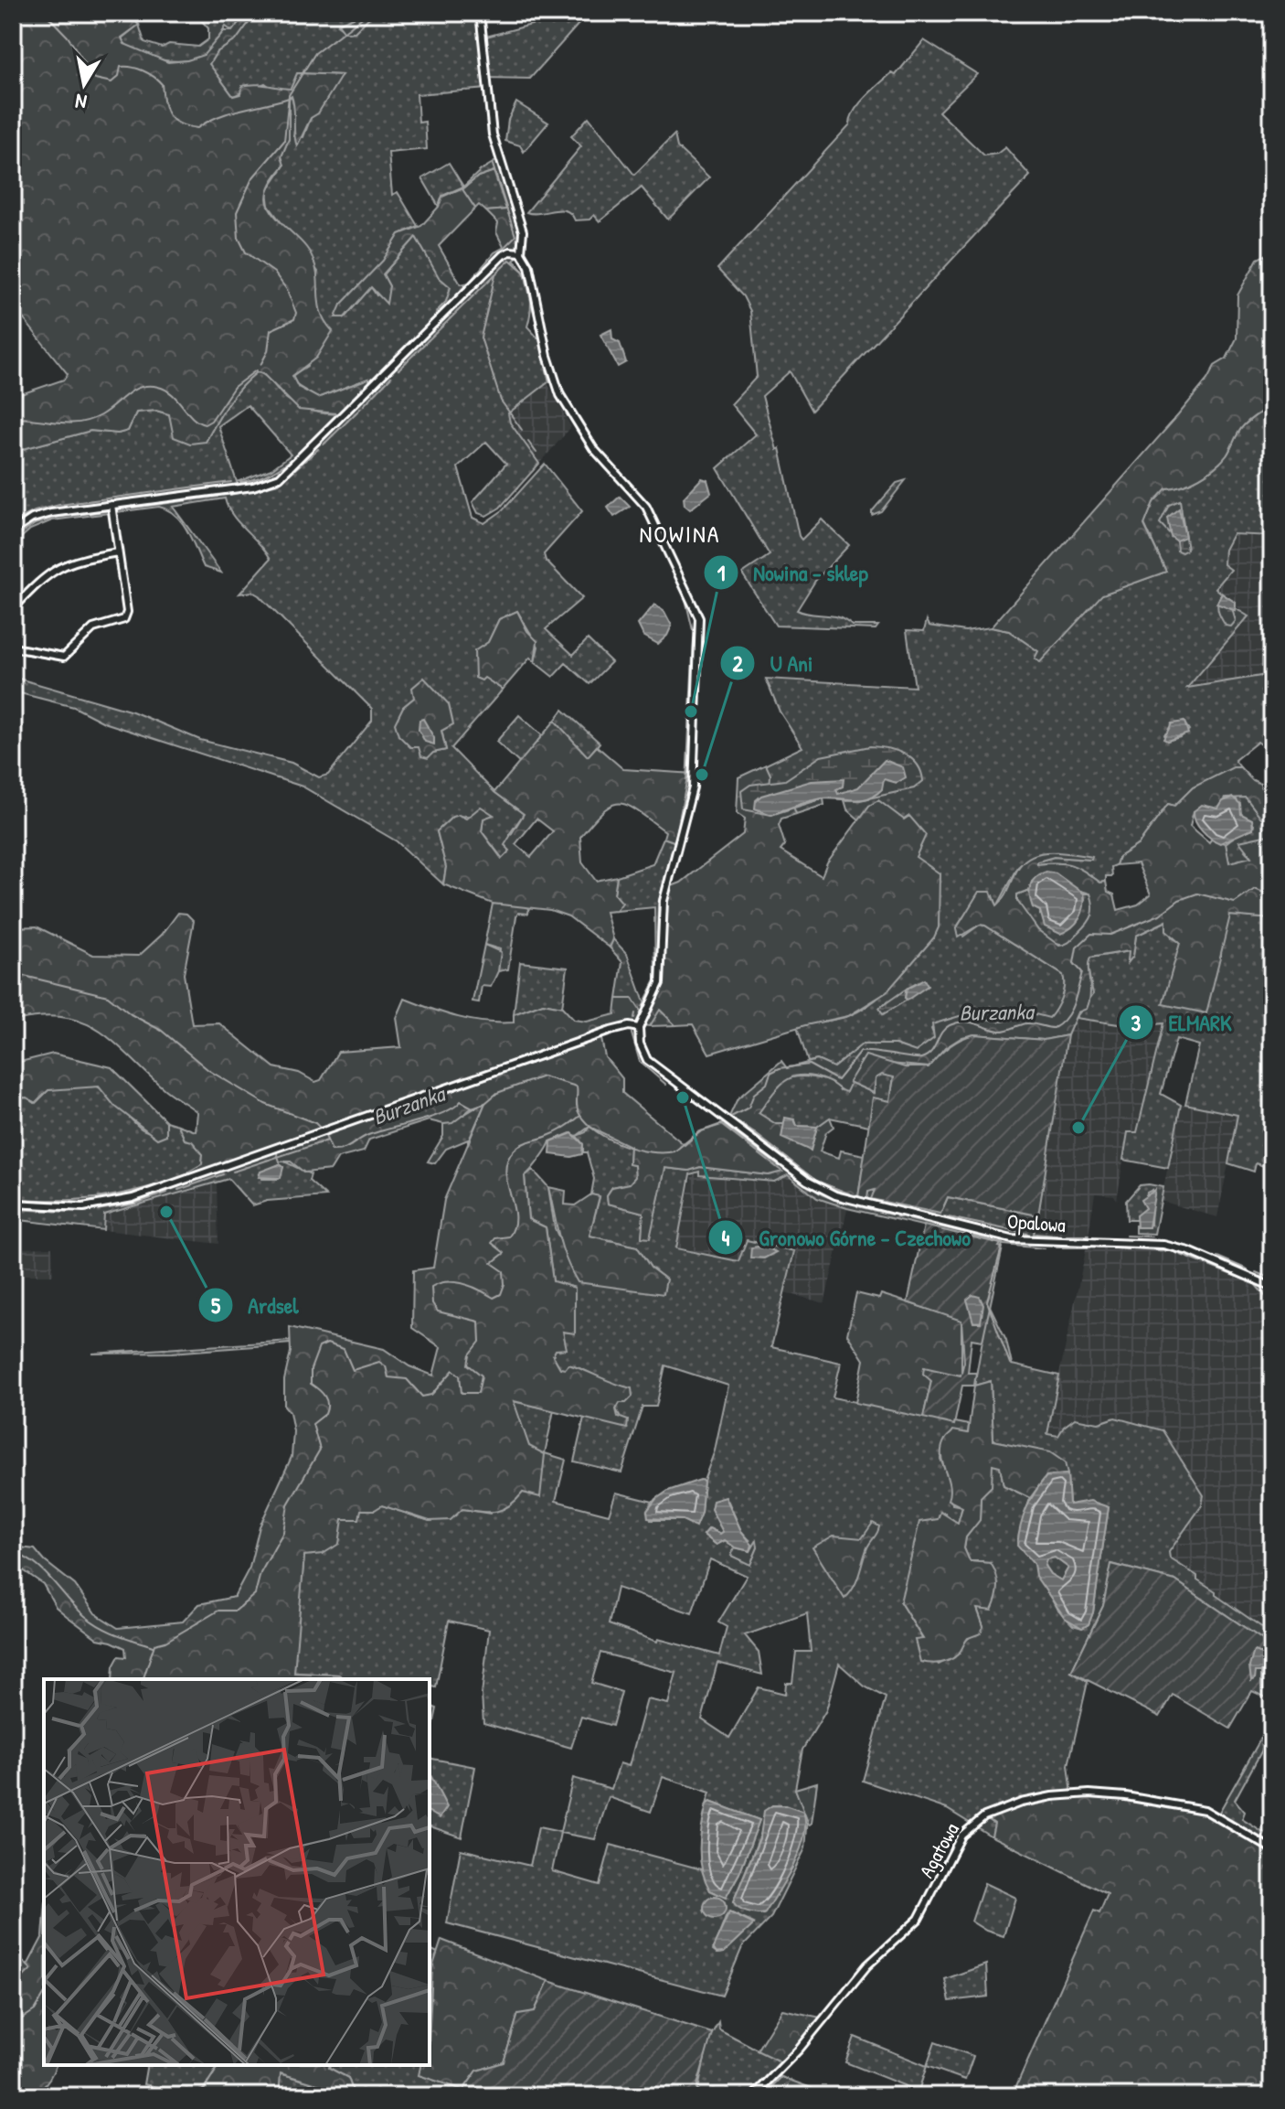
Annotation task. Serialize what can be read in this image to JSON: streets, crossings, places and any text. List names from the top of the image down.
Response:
{
  "streets": {
    "street": ["Opalowa", "Agatowa"]
  },
  "districts": ["NOWINA"],
  "water": ["Burzanka"],
  "places": [
    "Nowina - sklep",
    "U Ani",
    "Gronowo Górne - Czechowo",
    "ELMARK",
    "Ardsel"
  ],
  "north": "bottom"
}
